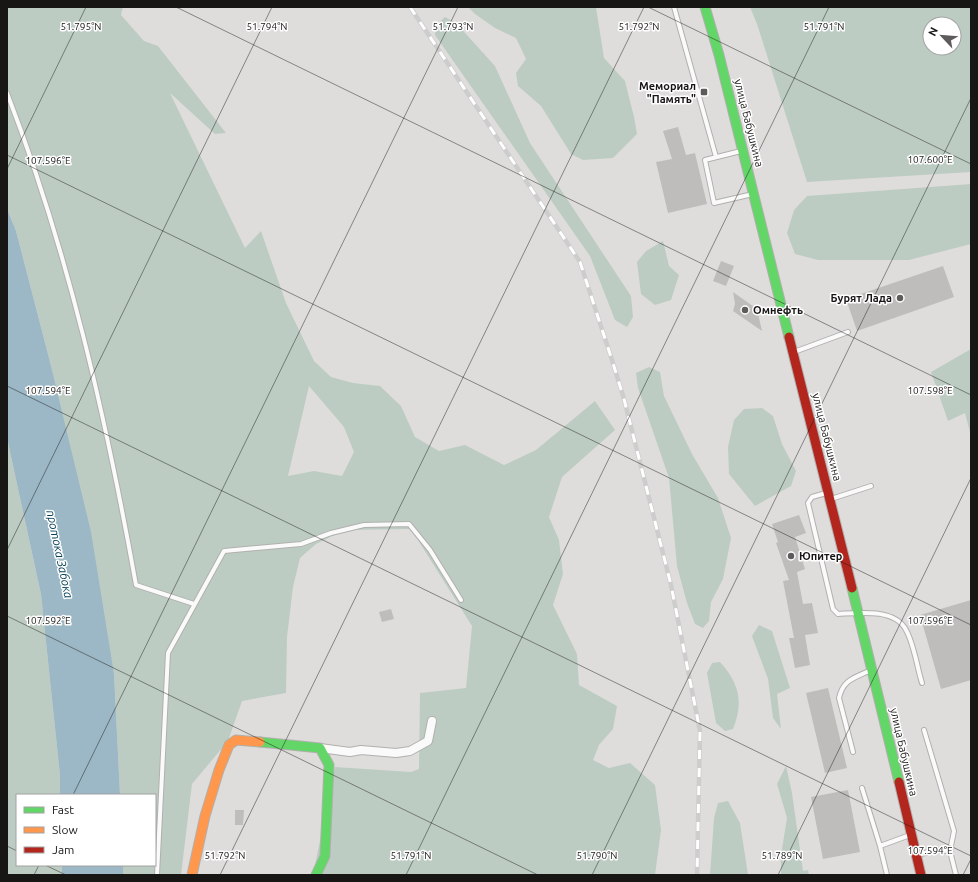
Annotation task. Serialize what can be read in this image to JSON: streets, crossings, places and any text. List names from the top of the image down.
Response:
{
  "streets": {
    "main road": ["улица Бабушкина"]
  },
  "water": ["протока Забока"],
  "places": {
    "transit": ["Мемориал \"Память\""],
    "other": ["Бурят Лада", "Омнефть", "Юпитер"]
  },
  "legend": ["Fast", "Slow", "Jam"],
  "north": "top left",
  "coordinates": [
    "51.795°N",
    "51.794°N",
    "51.793°N",
    "51.792°N",
    "51.791°N",
    "107.600°E",
    "107.596°E",
    "107.598°E",
    "107.594°E",
    "107.592°E",
    "51.790°N",
    "51.789°N"
  ]
}
